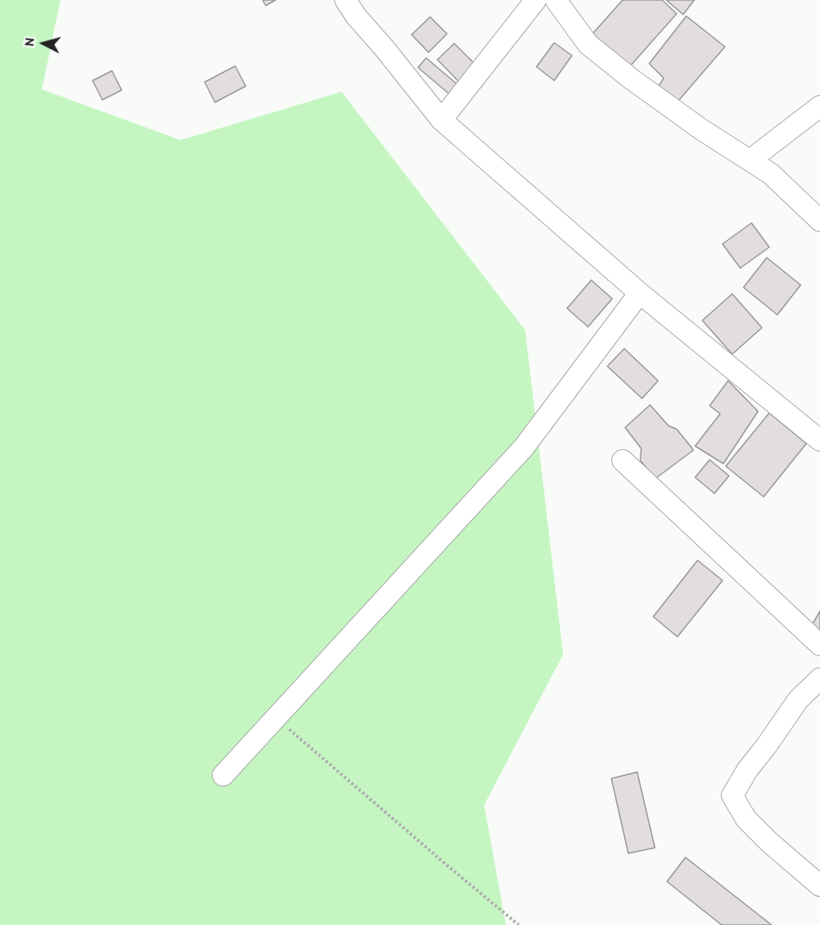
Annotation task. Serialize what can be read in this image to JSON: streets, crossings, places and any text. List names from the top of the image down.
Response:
{
  "north": "left"
}
